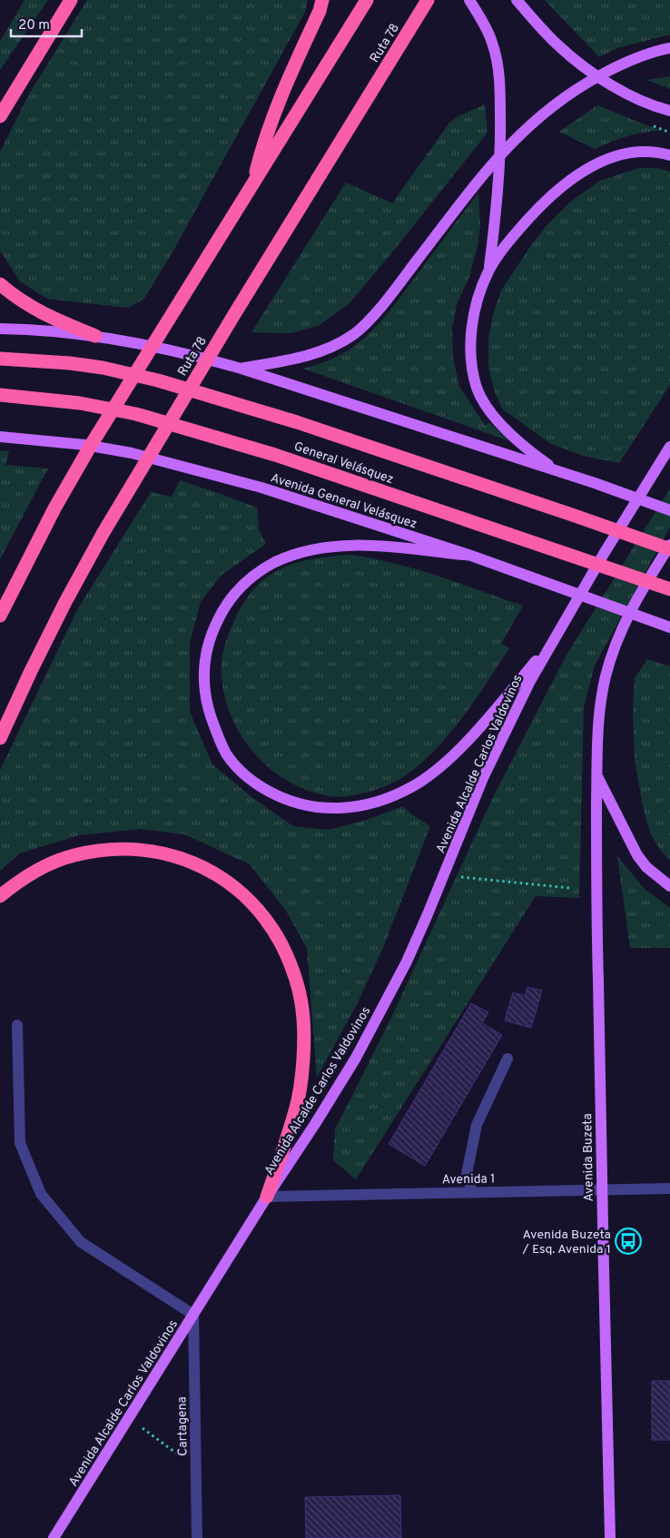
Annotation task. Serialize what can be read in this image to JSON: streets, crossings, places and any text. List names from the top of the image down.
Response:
{
  "streets": {
    "highway": ["Ruta 78", "General Velásquez"],
    "main road": ["Avenida General Velásquez", "Avenida Alcalde Carlos Valdovinos", "Avenida Buzeta"],
    "street": ["Avenida 1", "Cartagena"]
  },
  "crossings": [
    ["Avenida Alcalde Carlos Valdovinos", "Avenida 1"],
    ["Avenida Alcalde Carlos Valdovinos", "Cartagena"],
    ["Avenida Buzeta", "Avenida 1"]
  ],
  "places": {
    "bus stop": ["Avenida Buzeta / Esq. Avenida 1"]
  },
  "scale_bar": "20 m"
}
